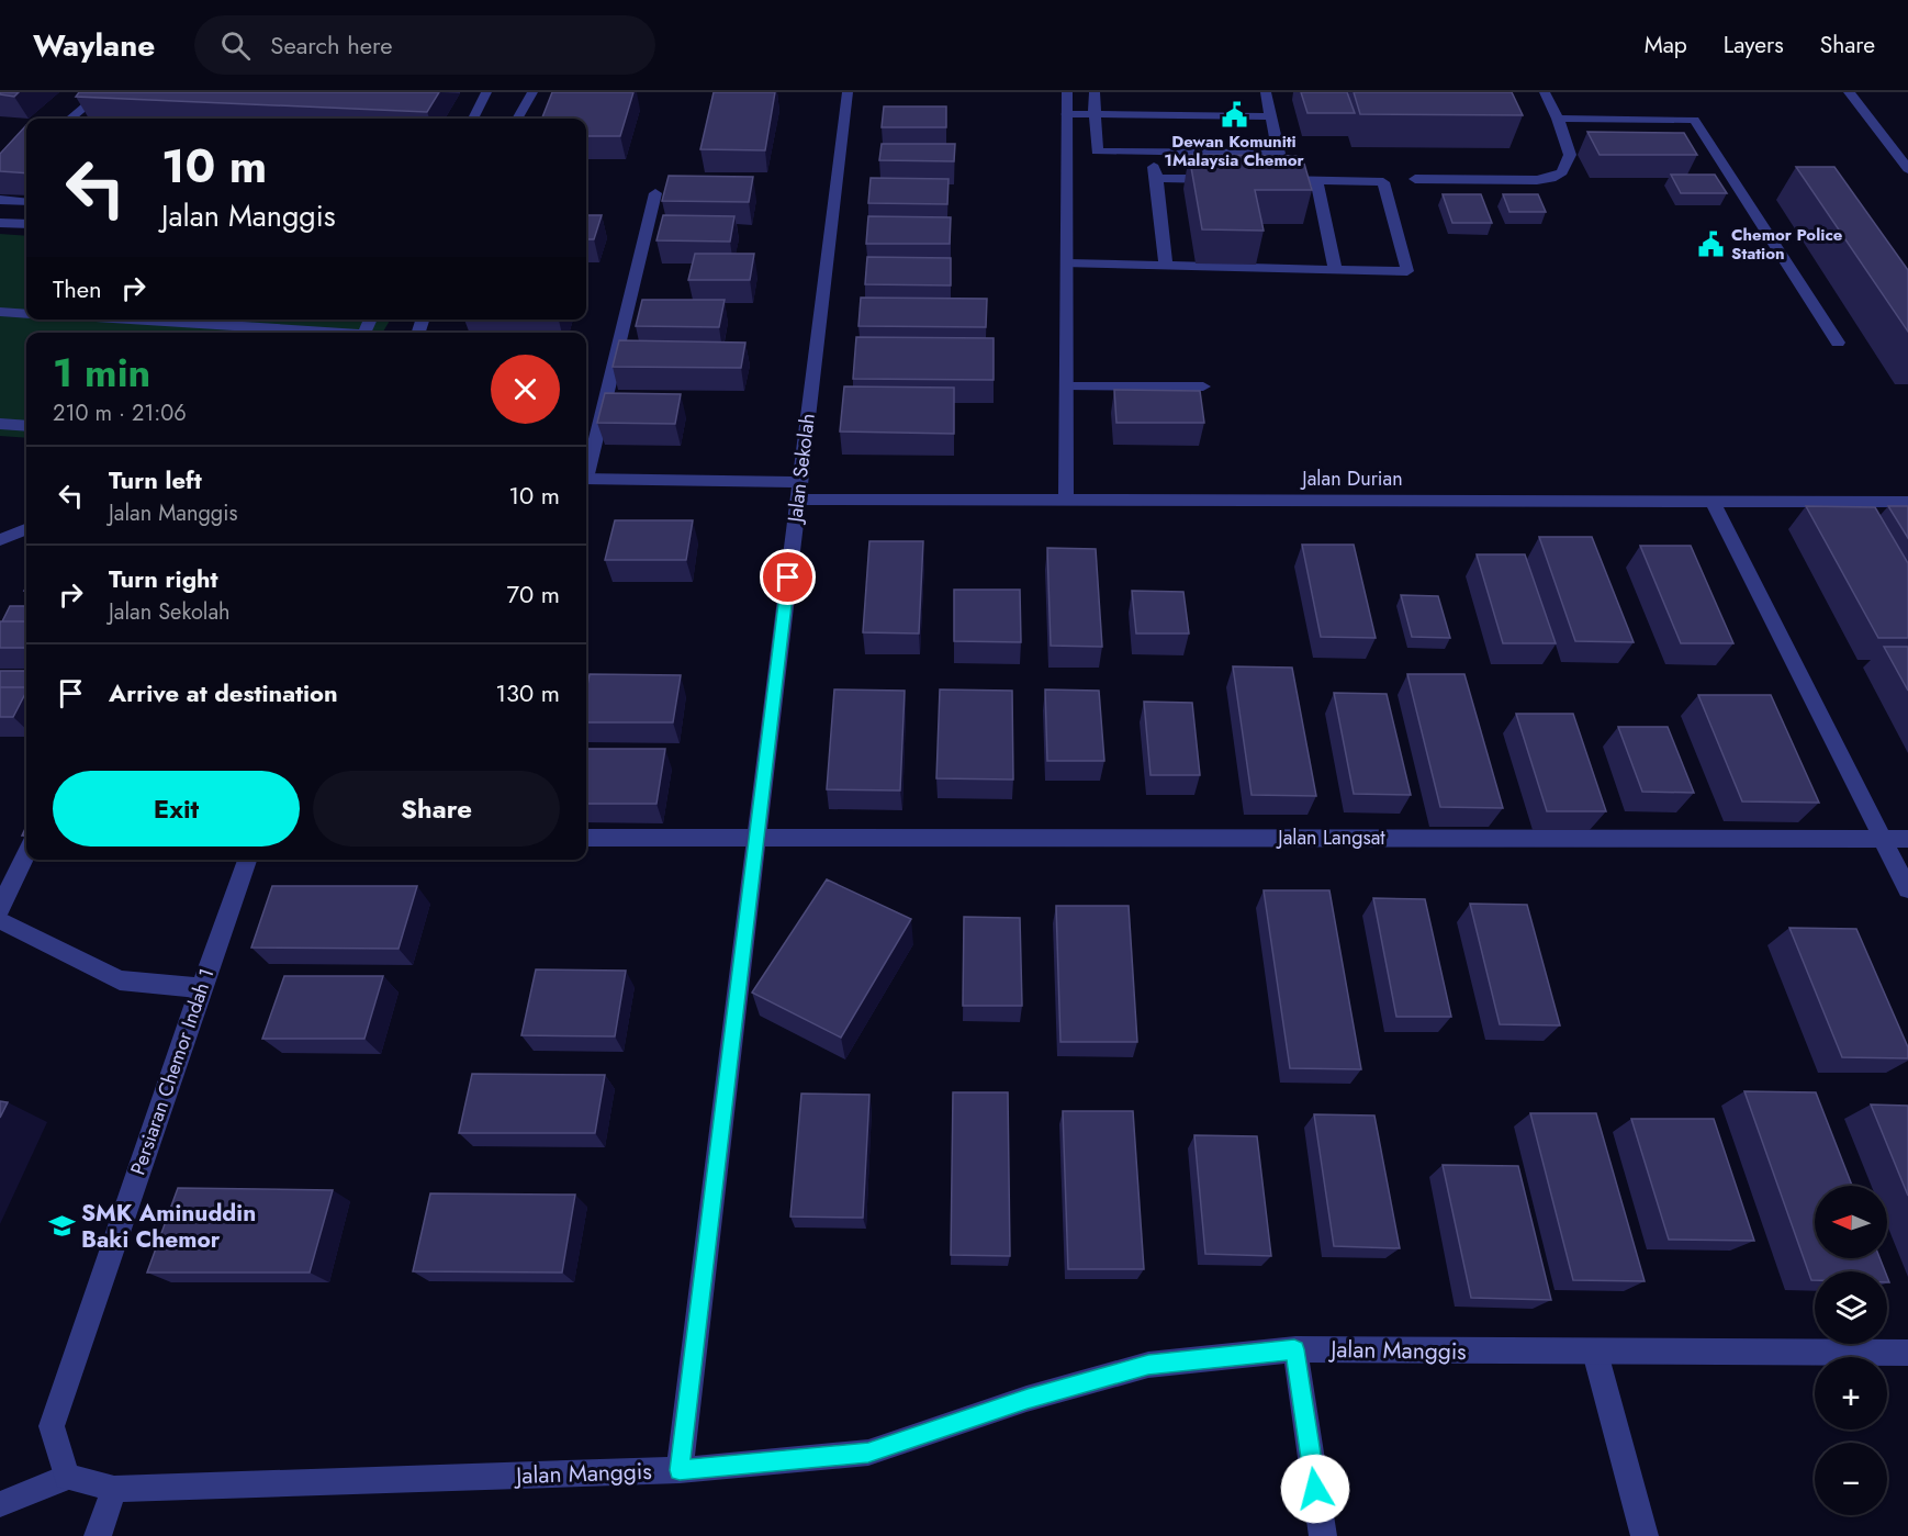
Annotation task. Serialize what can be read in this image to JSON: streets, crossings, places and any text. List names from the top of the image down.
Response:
{
  "streets": {
    "street": [
      "Jalan Sekolah",
      "Jalan Durian",
      "Jalan Langsat",
      "Persiaran Chemor Indah 1",
      "Jalan Manggis"
    ]
  },
  "crossings": [
    ["Jalan Sekolah", "Jalan Durian"],
    ["Jalan Sekolah", "Jalan Langsat"],
    ["Jalan Sekolah", "Jalan Manggis"],
    ["Persiaran Chemor Indah 1", "Jalan Manggis"]
  ],
  "places": {
    "public building": ["Dewan Komuniti 1Malaysia Chemor", "Chemor Police Station"],
    "school or university": ["SMK Aminuddin Baki Chemor"]
  },
  "north": "left",
  "page": {
    "header": "Waylane",
    "search": "Search here",
    "nav": ["Map", "Layers", "Share"],
    "turn": ["10 m", "Jalan Manggis"],
    "then": "Then",
    "heading": ["1 min", "210 m · 21:06"],
    "list": [
      {
        "name": "Turn left",
        "note": "Jalan Manggis",
        "value": "10 m"
      },
      {
        "name": "Turn right",
        "note": "Jalan Sekolah",
        "value": "70 m"
      },
      {
        "name": "Arrive at destination",
        "value": "130 m"
      }
    ],
    "buttons": ["Exit", "Share"],
    "map_buttons": ["+", "−"]
  }
}
